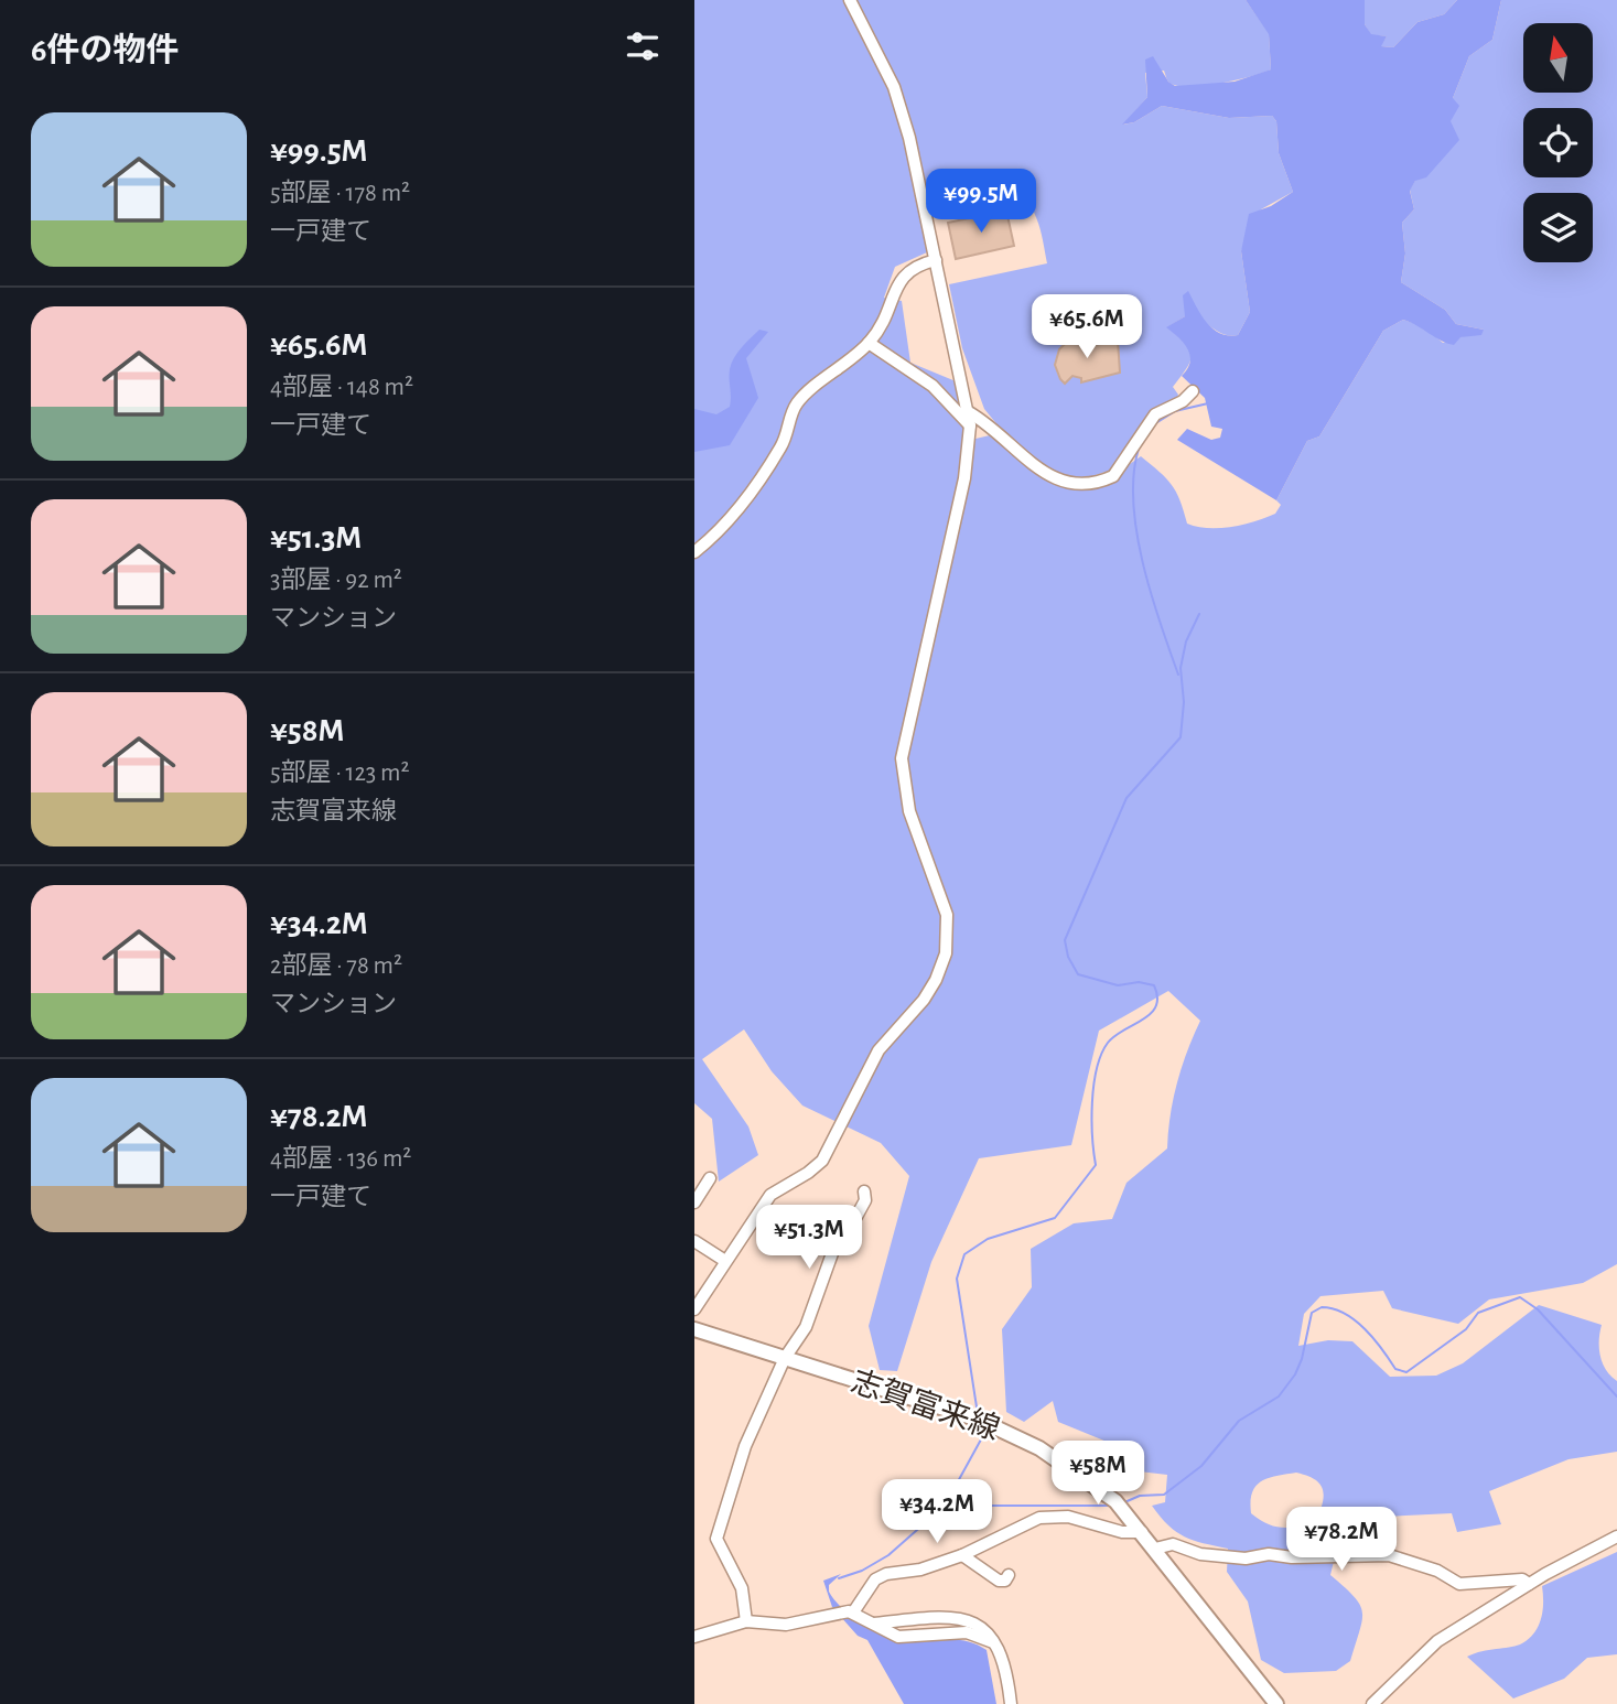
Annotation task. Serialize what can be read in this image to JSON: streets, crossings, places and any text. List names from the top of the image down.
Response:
{
  "streets": {
    "main road": ["志賀富来線"]
  },
  "north": "top",
  "page": {
    "heading": "6件の物件",
    "list": [
      {
        "name": "¥99.5M",
        "note": "5部屋 · 178 m² · 一戸建て"
      },
      {
        "name": "¥65.6M",
        "note": "4部屋 · 148 m² · 一戸建て"
      },
      {
        "name": "¥51.3M",
        "note": "3部屋 · 92 m² · マンション"
      },
      {
        "name": "¥58M",
        "note": "5部屋 · 123 m² · 志賀富来線"
      },
      {
        "name": "¥34.2M",
        "note": "2部屋 · 78 m² · マンション"
      },
      {
        "name": "¥78.2M",
        "note": "4部屋 · 136 m² · 一戸建て"
      }
    ],
    "price": [
      "¥99.5M",
      "¥65.6M",
      "¥51.3M",
      "¥58M",
      "¥34.2M",
      "¥78.2M"
    ]
  }
}
